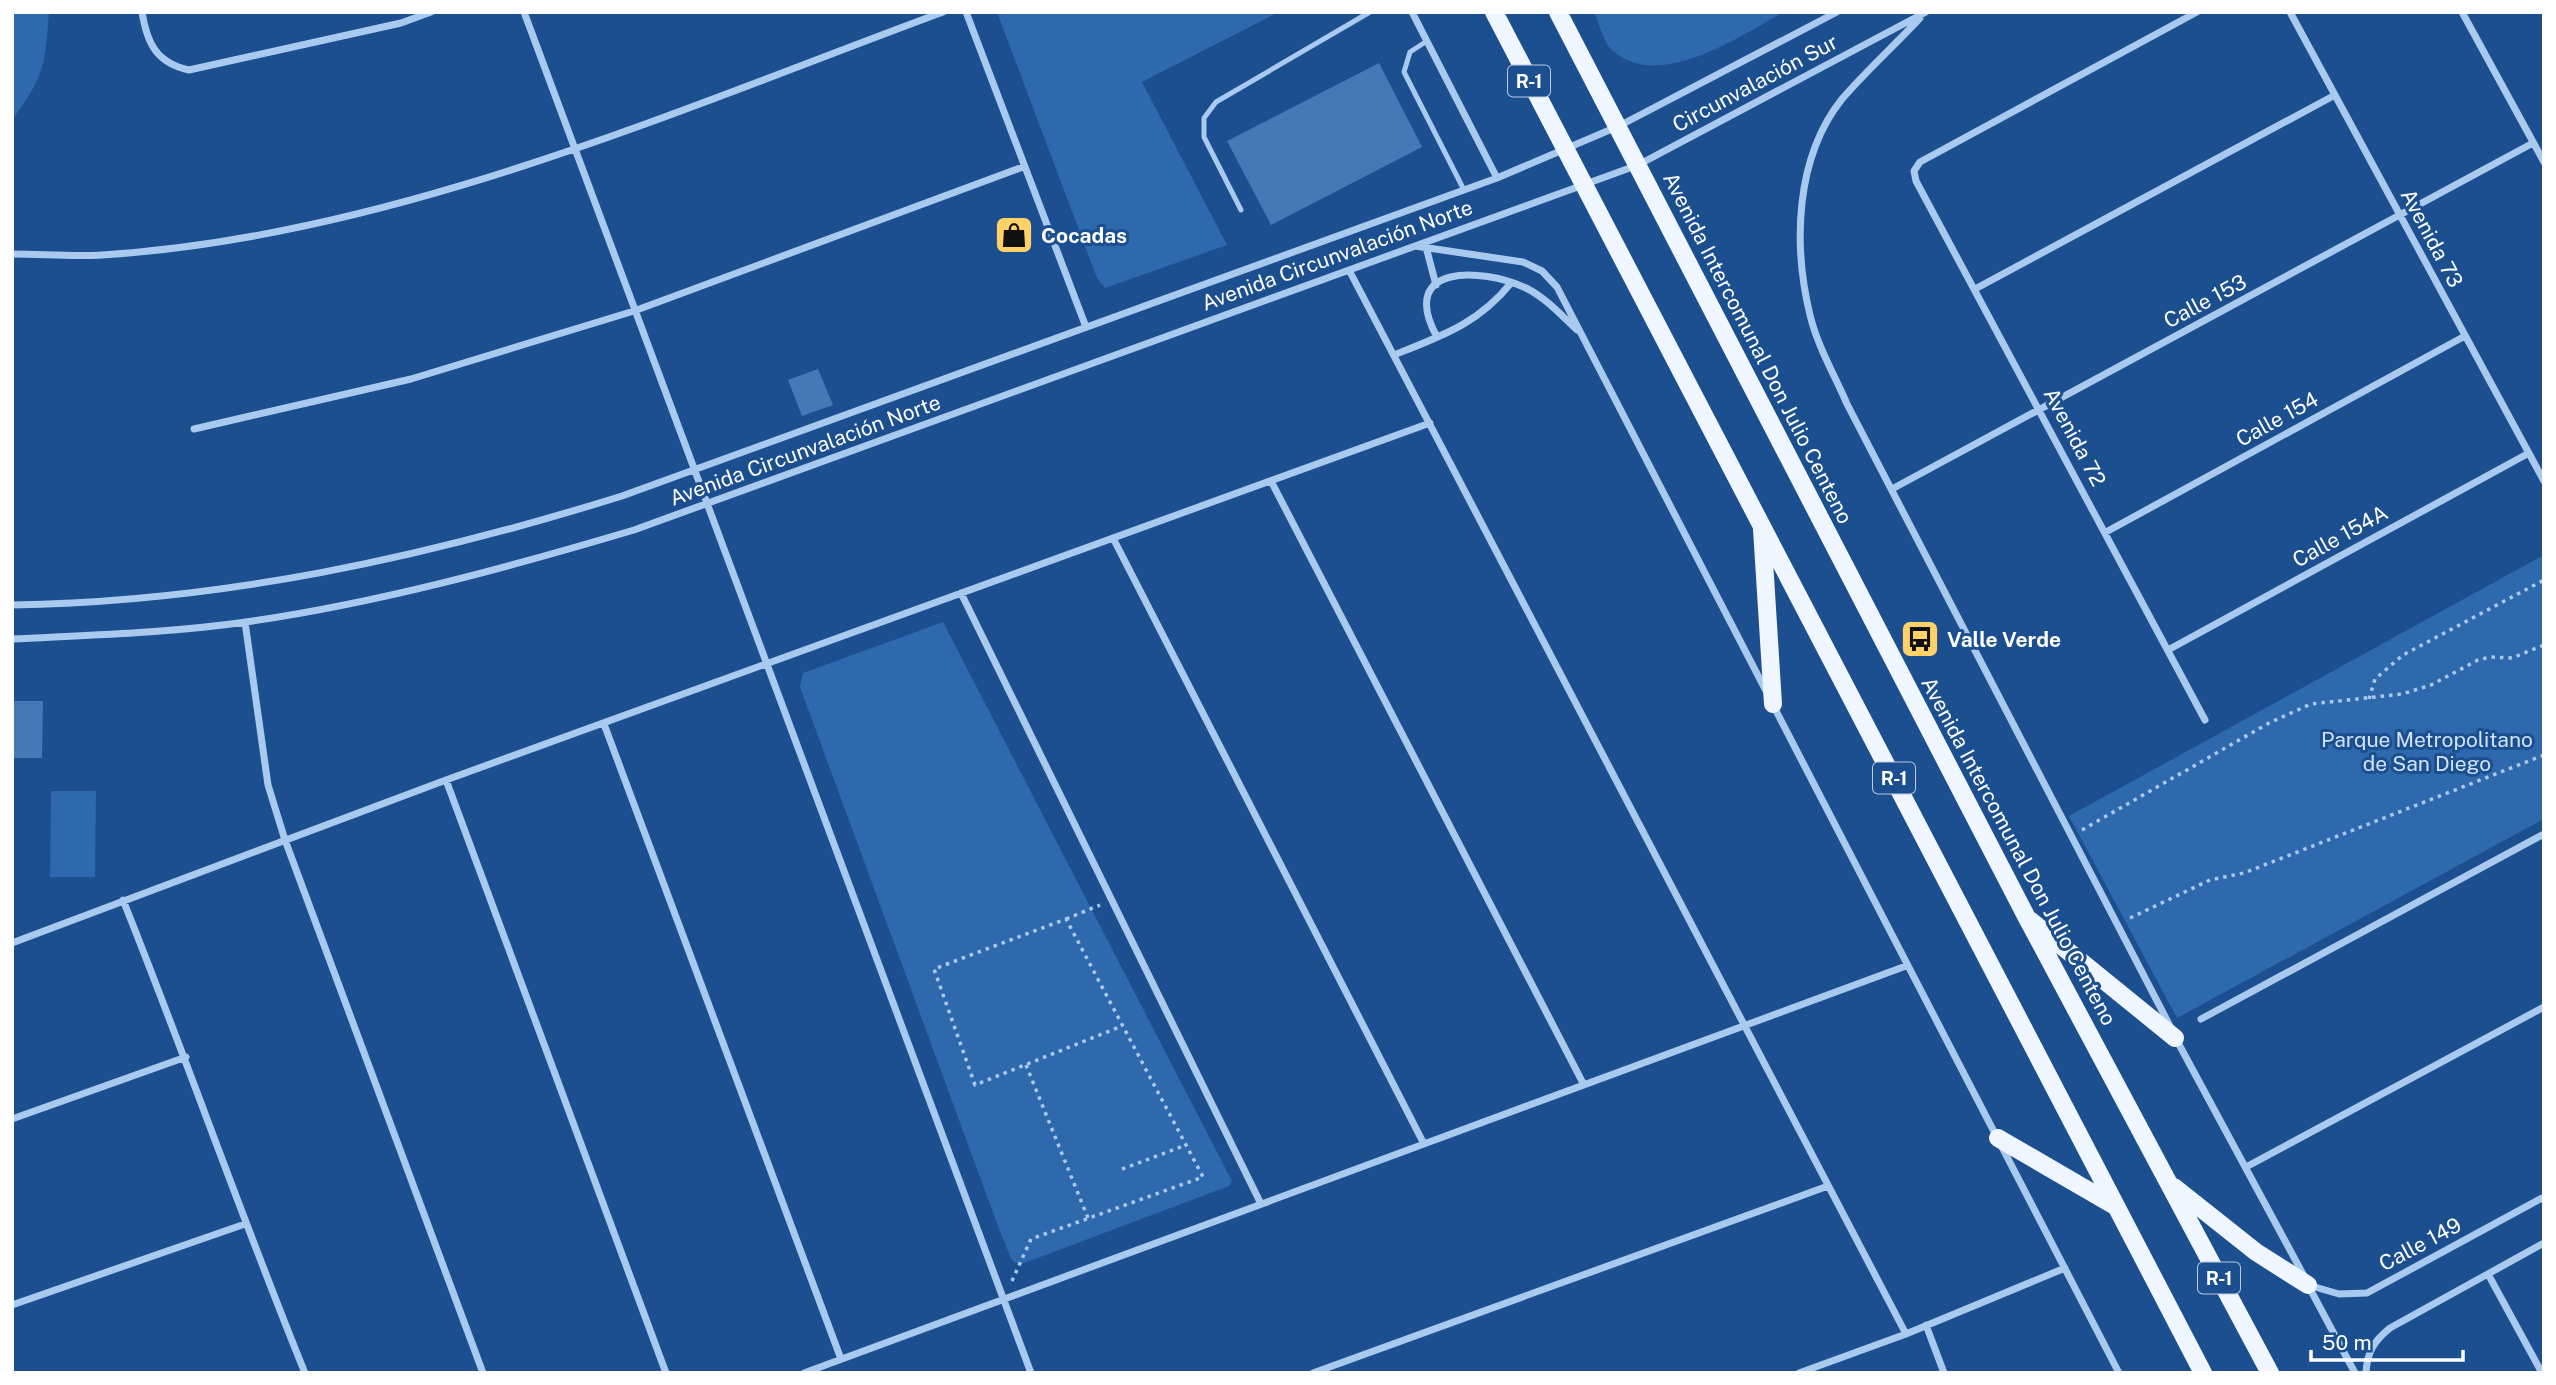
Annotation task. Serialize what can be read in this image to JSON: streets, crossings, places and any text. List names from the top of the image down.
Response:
{
  "streets": {
    "main road": ["R-1", "Avenida Intercomunal Don Julio Centeno"],
    "street": [
      "Circunvalación Sur",
      "Avenida 73",
      "Avenida Circunvalación Norte",
      "Calle 153",
      "Calle 154",
      "Avenida 72",
      "Calle 154A",
      "Calle 149"
    ]
  },
  "crossings": [
    ["R-1", "Circunvalación Sur"],
    ["R-1", "Avenida Circunvalación Norte"],
    ["Circunvalación Sur", "Avenida Circunvalación Norte"],
    ["Circunvalación Sur", "Avenida Intercomunal Don Julio Centeno"],
    ["Avenida 73", "Calle 153"],
    ["Avenida 73", "Calle 154"],
    ["Avenida 73", "Calle 154A"],
    ["Calle 153", "Avenida 72"],
    ["Calle 154", "Avenida 72"],
    ["Avenida 72", "Calle 154A"]
  ],
  "parks": ["Parque Metropolitano de San Diego"],
  "places": {
    "shop": ["Cocadas"],
    "bus stop": ["Valle Verde"]
  },
  "scale_bar": "50 m"
}
